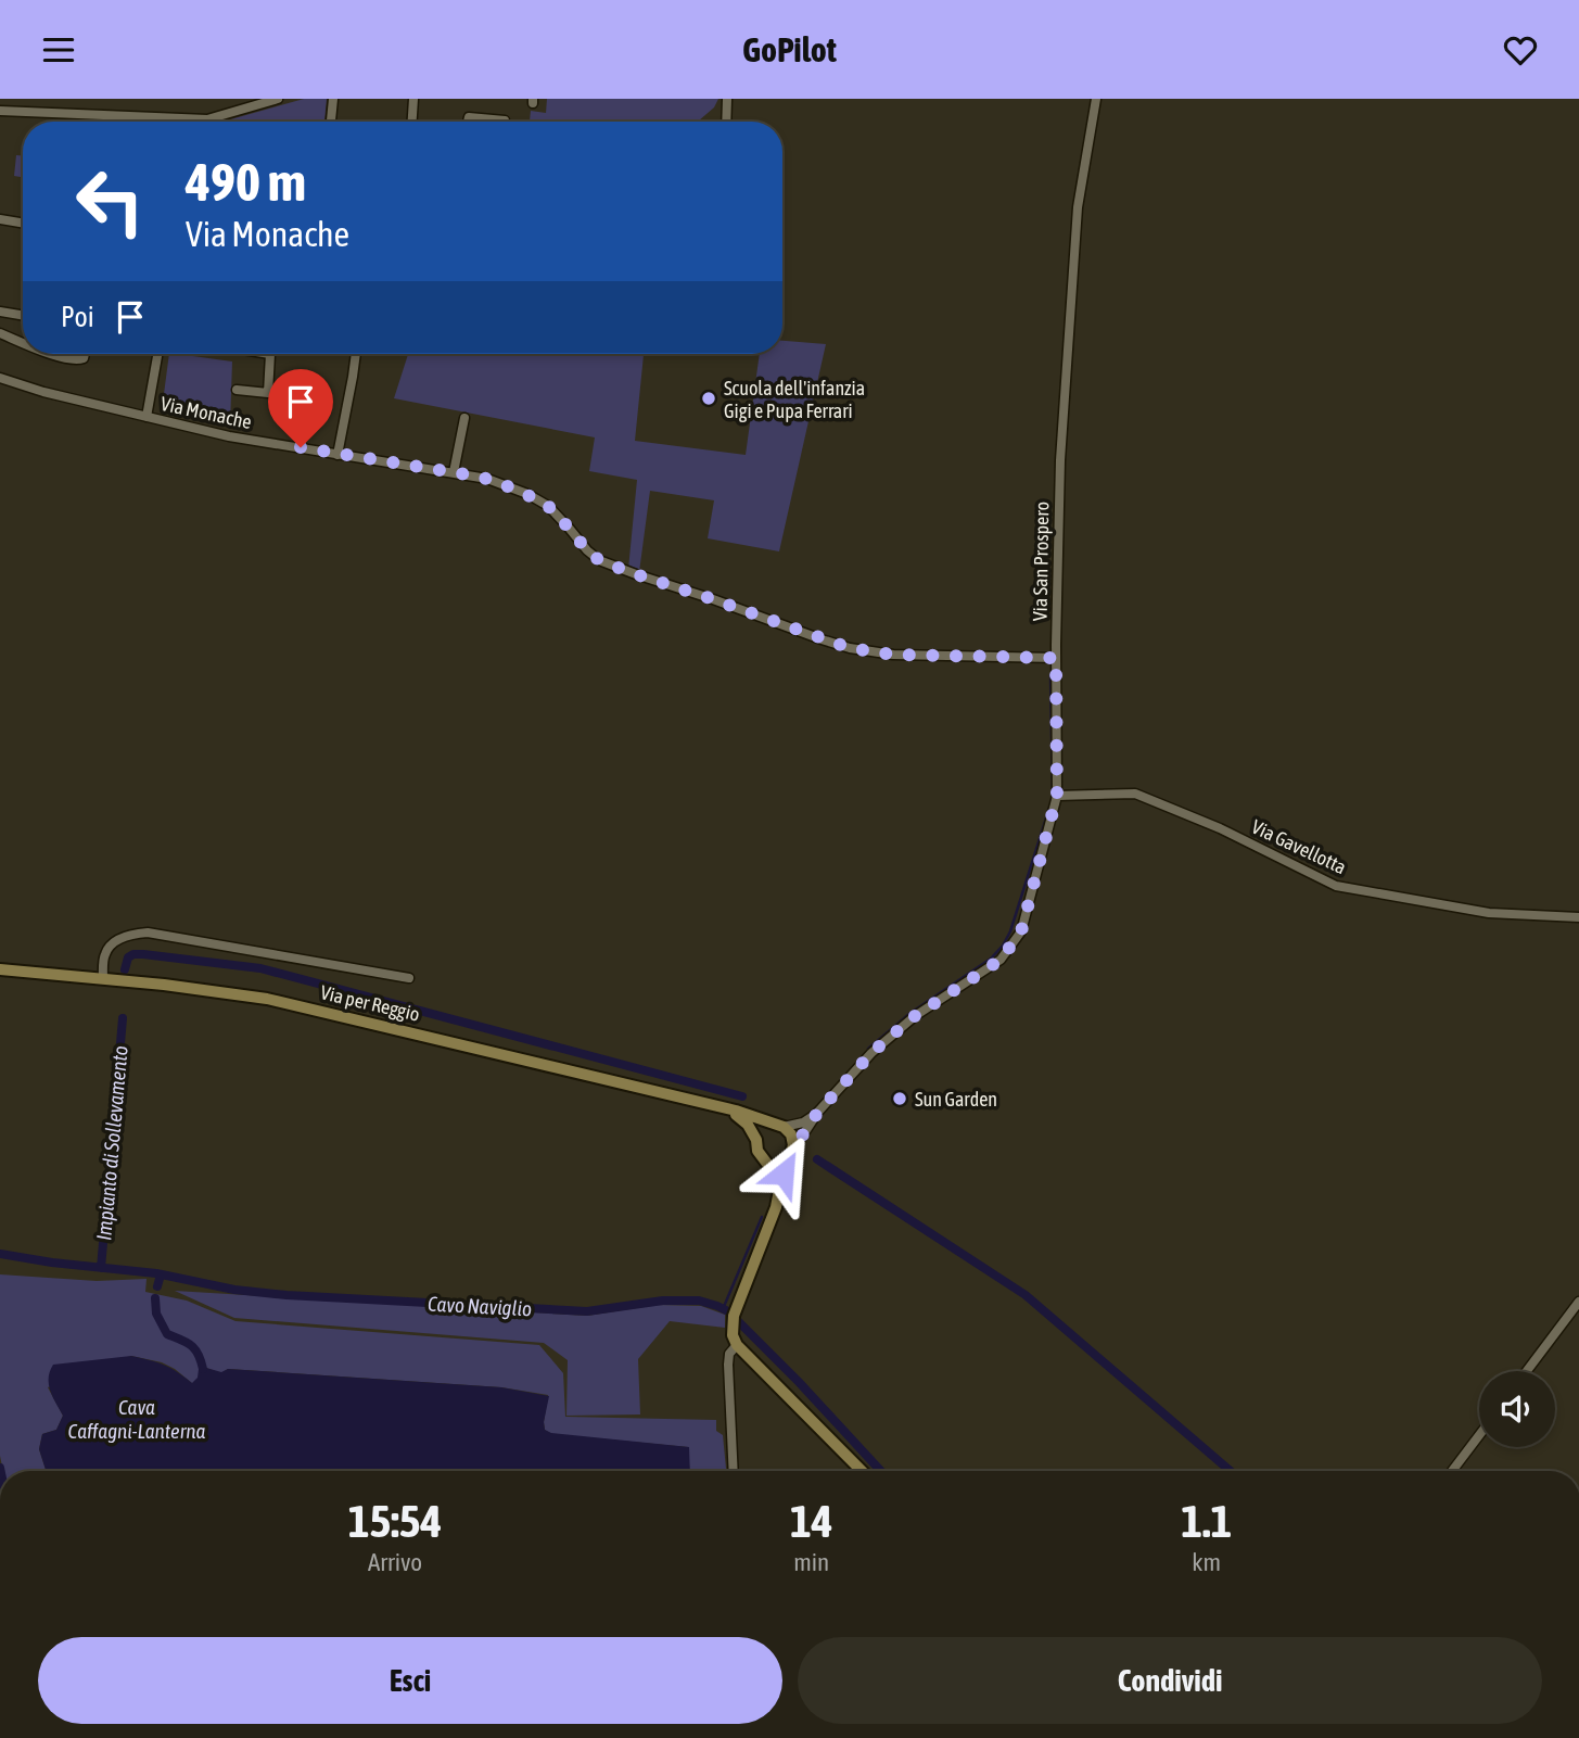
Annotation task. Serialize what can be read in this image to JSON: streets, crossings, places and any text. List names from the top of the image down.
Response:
{
  "streets": {
    "main road": ["Via per Reggio"],
    "street": ["Via Monache", "Via San Prospero", "Via Gavellotta"]
  },
  "crossings": [
    ["Via Monache", "Via San Prospero"],
    ["Via San Prospero", "Via Gavellotta"],
    ["Via San Prospero", "Via per Reggio"]
  ],
  "water": ["Impianto di Sollevamento", "Cavo Naviglio", "Cava Caffagni-Lanterna"],
  "places": ["Scuola dell'infanzia Gigi e Pupa Ferrari", "Sun Garden"],
  "page": {
    "header": "GoPilot",
    "turn": ["490 m", "Via Monache"],
    "then": "Poi",
    "eta": [
      "15:54",
      "Arrivo",
      "14",
      "min",
      "1.1",
      "km"
    ],
    "buttons": ["Esci", "Condividi"]
  }
}
